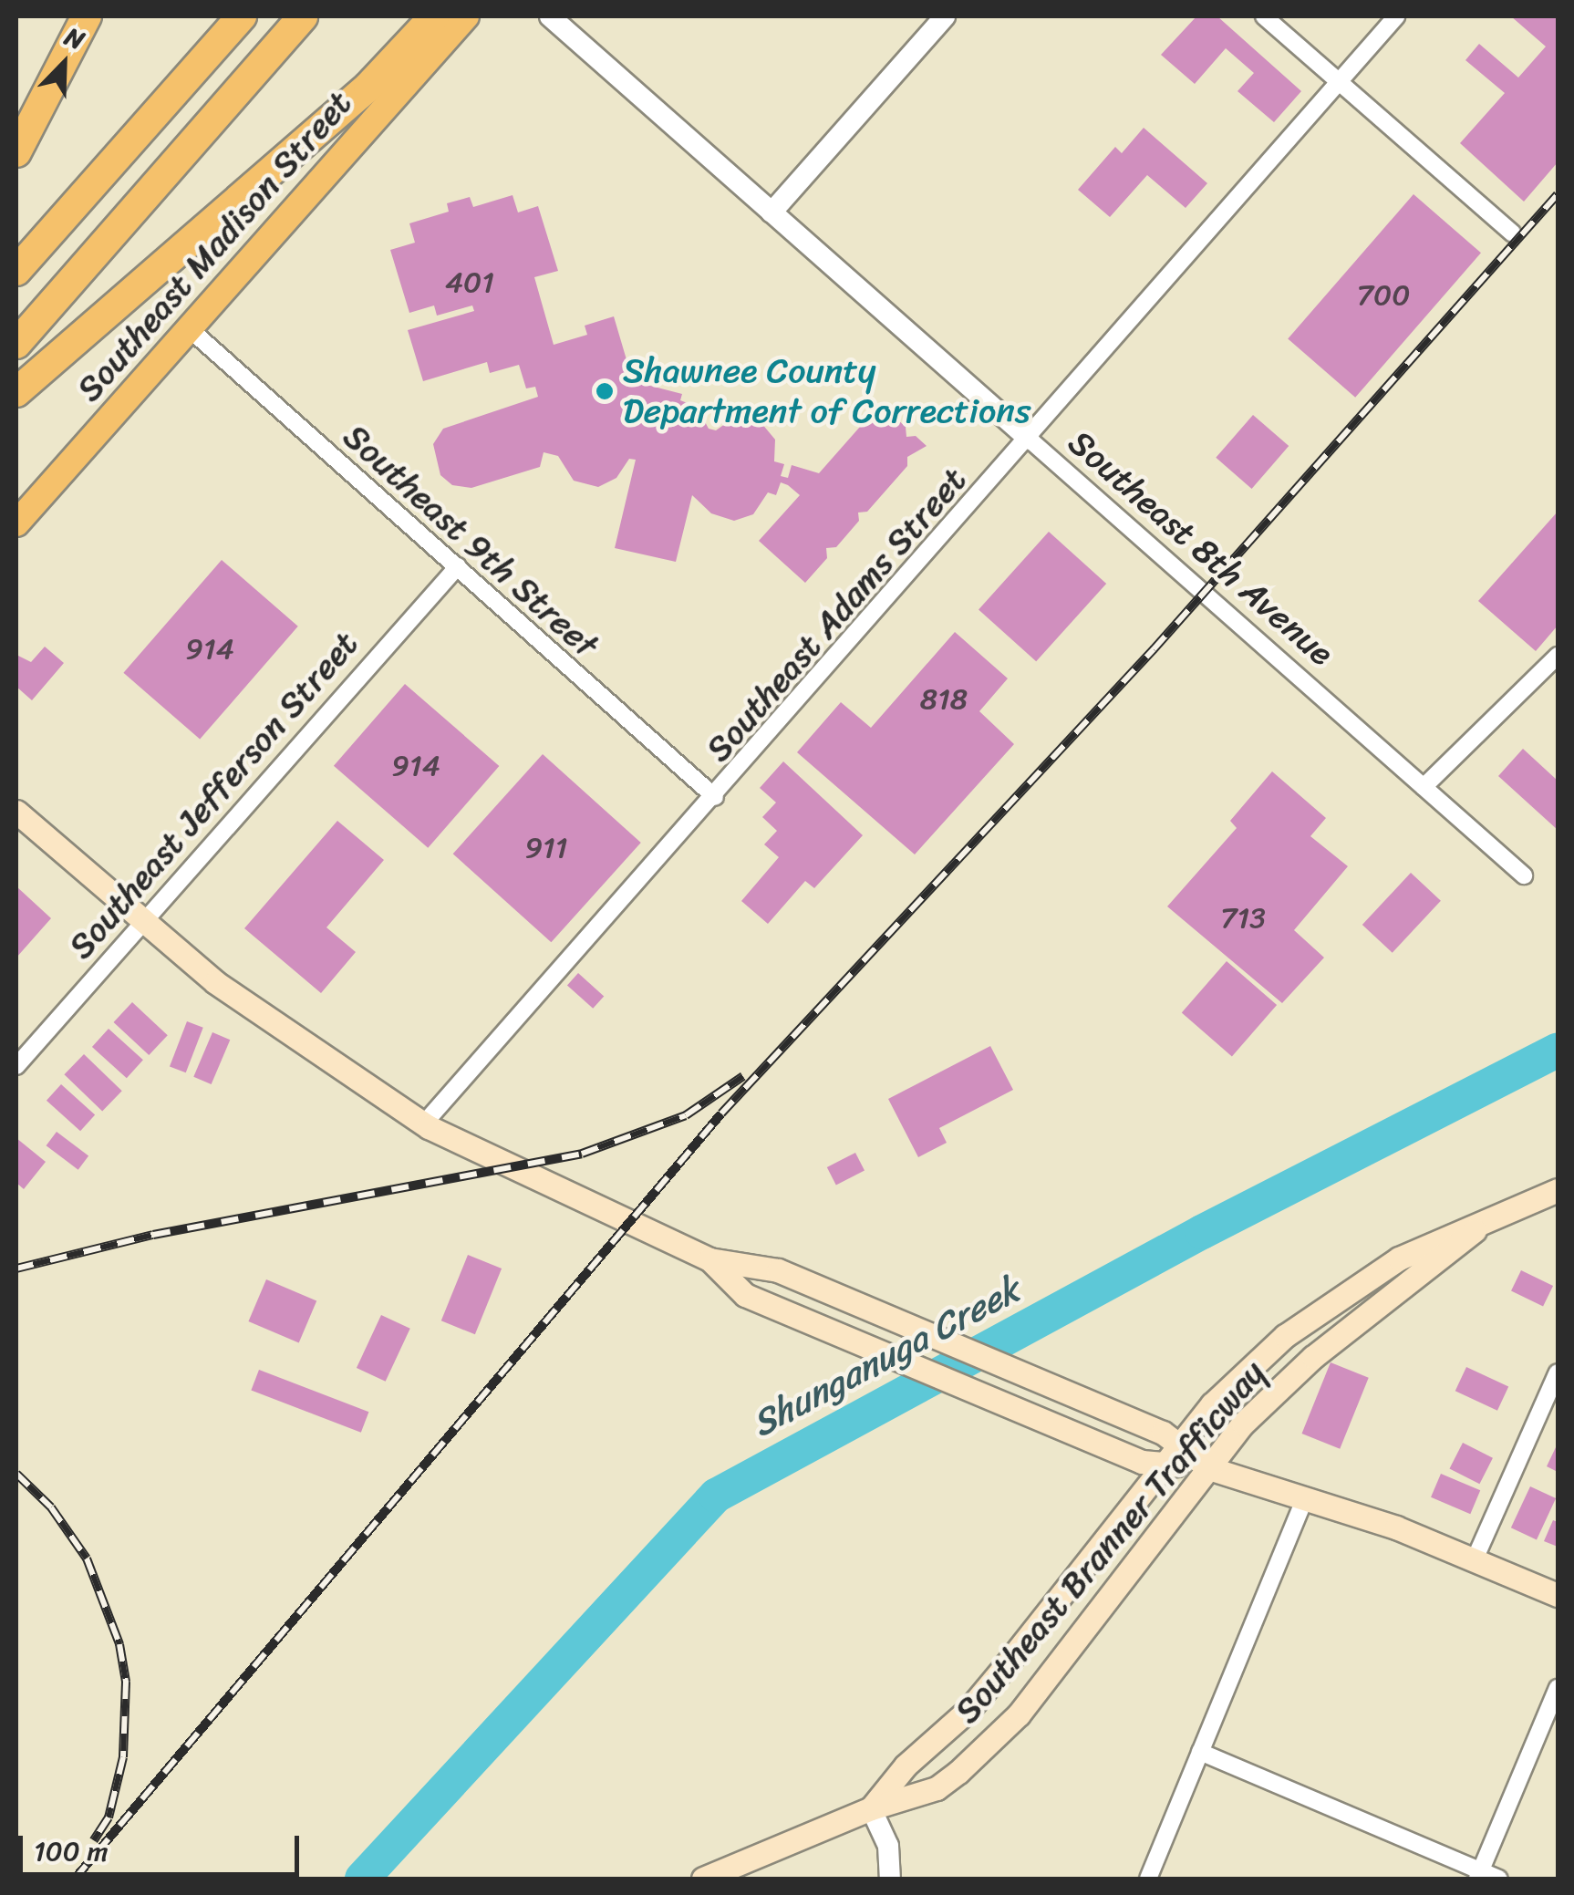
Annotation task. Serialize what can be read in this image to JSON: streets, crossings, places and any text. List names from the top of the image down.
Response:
{
  "streets": {
    "main road": ["Southeast Madison Street", "Southeast Branner Trafficway"],
    "street": [
      "Southeast 9th Street",
      "Southeast 8th Avenue",
      "Southeast Adams Street",
      "Southeast Jefferson Street"
    ]
  },
  "crossings": [
    ["Southeast Madison Street", "Southeast 9th Street"],
    ["Southeast 9th Street", "Southeast Adams Street"],
    ["Southeast 9th Street", "Southeast Jefferson Street"],
    ["Southeast 8th Avenue", "Southeast Adams Street"]
  ],
  "water": ["Shunganuga Creek"],
  "places": ["Shawnee County Department of Corrections"],
  "house_numbers": [
    "401",
    "700",
    "914",
    "818",
    "914",
    "911",
    "713"
  ],
  "scale_bar": "100 m",
  "north": "top right"
}
